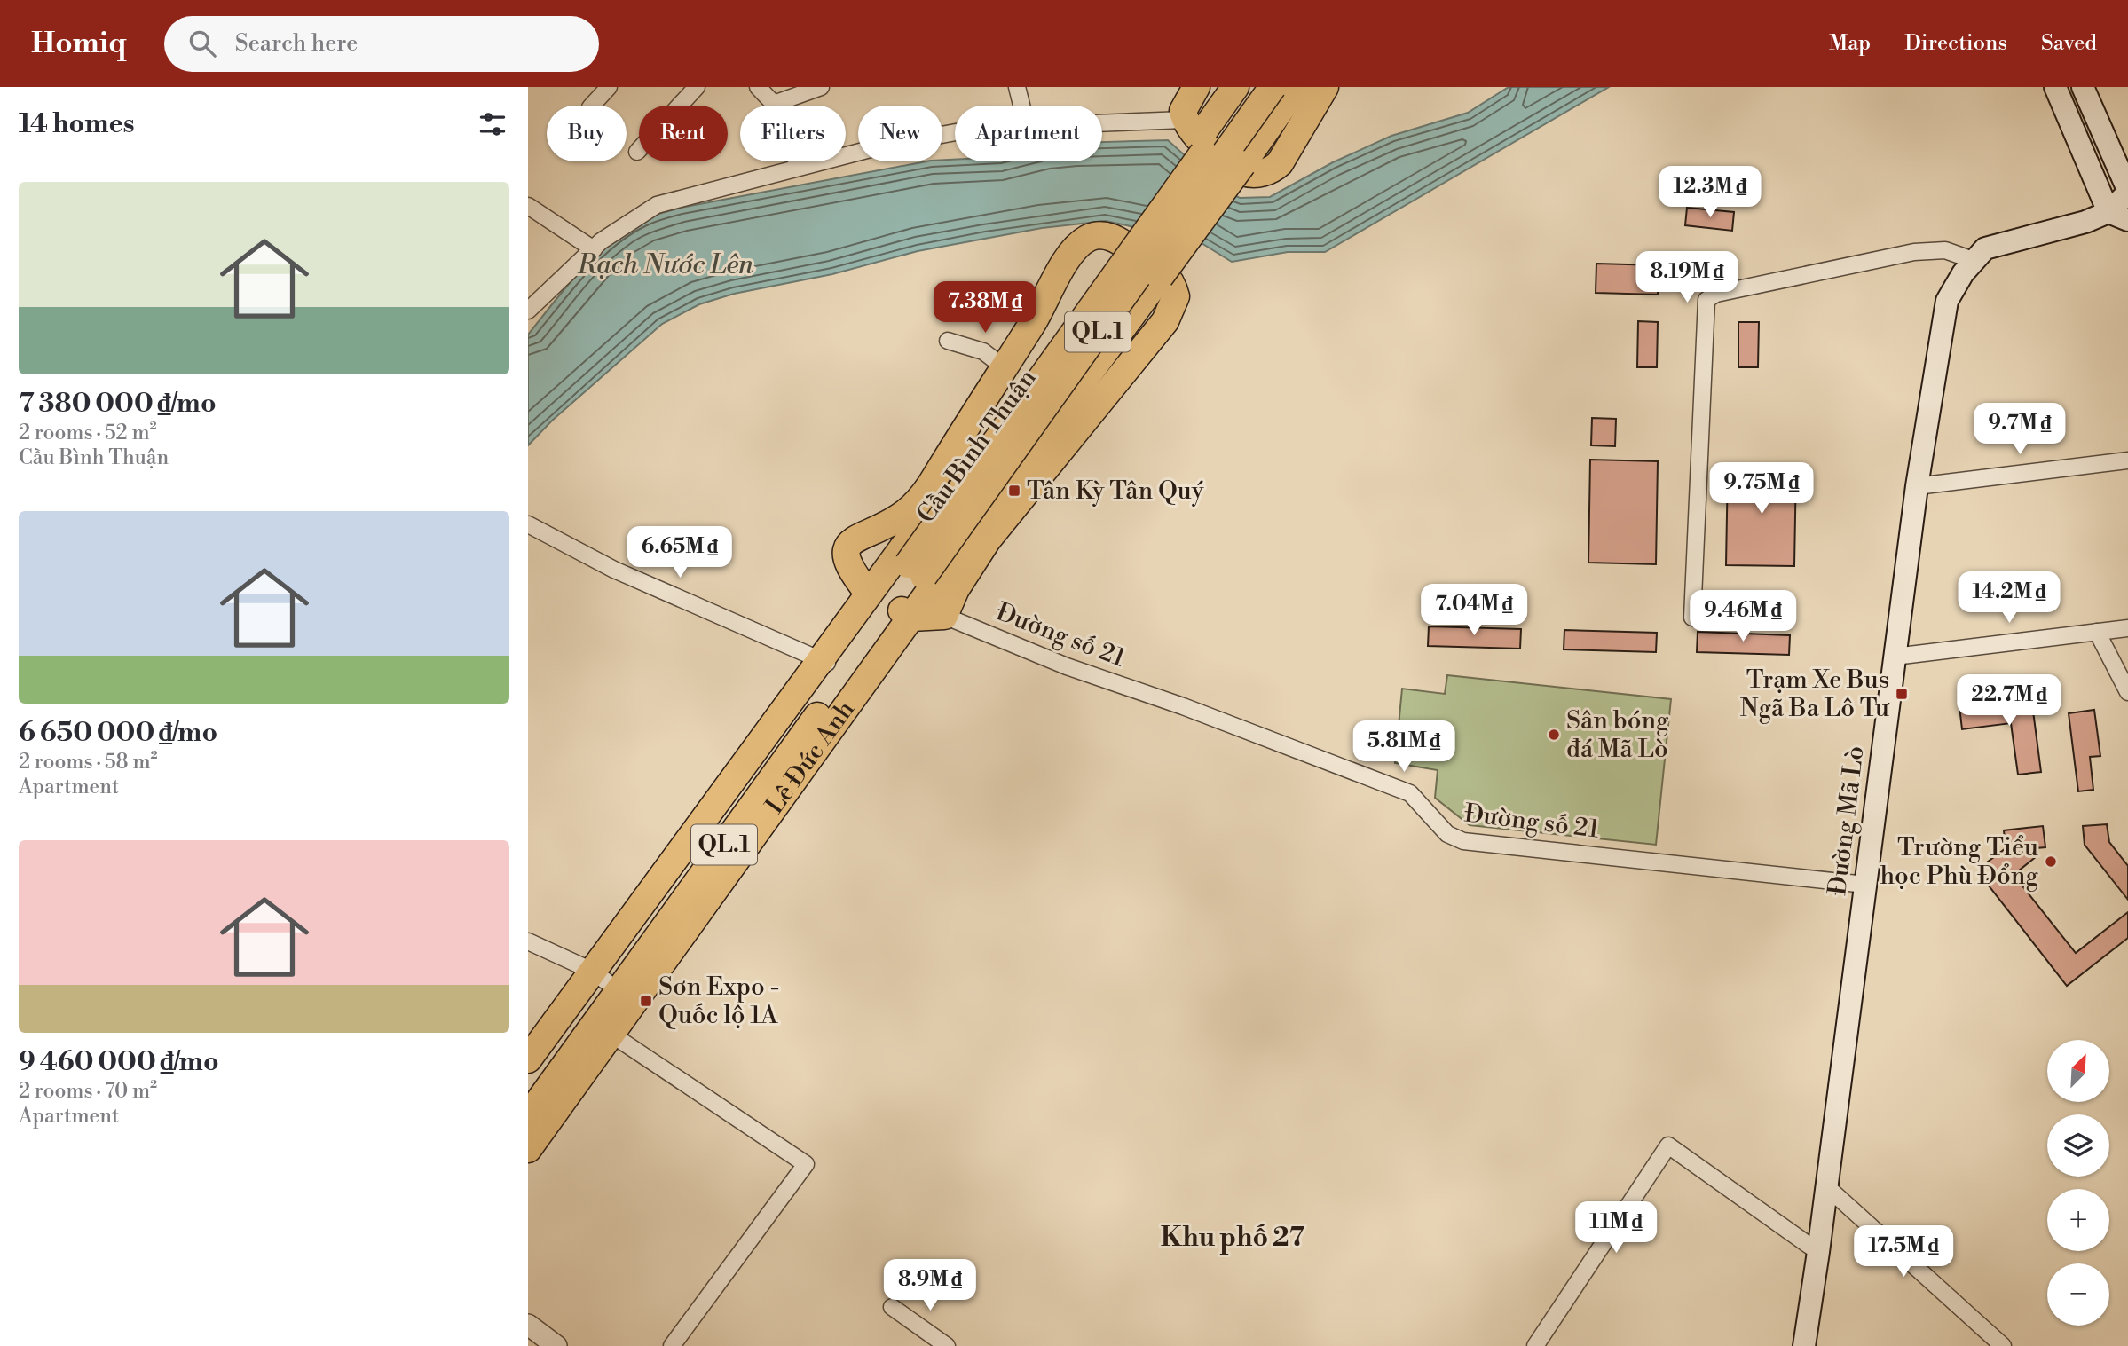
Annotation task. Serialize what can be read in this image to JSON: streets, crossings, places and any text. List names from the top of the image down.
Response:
{
  "streets": {
    "highway": ["QL.1", "Cầu Bình Thuận", "Lê Đức Anh"],
    "main road": ["Đường Mã Lò"],
    "street": ["Đường số 21"]
  },
  "crossings": [
    ["Cầu Bình Thuận", "Lê Đức Anh"],
    ["Đường số 21", "Đường Mã Lò"]
  ],
  "districts": ["Khu phố 27"],
  "water": ["Rạch Nước Lên"],
  "places": {
    "transit": ["Tân Kỳ Tân Quý", "Trạm Xe Bus Ngã Ba Lô Tư", "Sơn Expo - Quốc lộ 1A"],
    "other": ["Sân bóng đá Mã Lò", "Trường Tiểu học Phù Đổng"]
  },
  "north": "top right",
  "page": {
    "header": "Homiq",
    "search": "Search here",
    "nav": ["Map", "Directions", "Saved"],
    "heading": "14 homes",
    "chip": [
      "Buy",
      "Rent",
      "Filters",
      "New",
      "Apartment"
    ],
    "list": [
      {
        "name": "7 380 000 ₫/mo",
        "note": "2 rooms · 52 m² · Cầu Bình Thuận"
      },
      {
        "name": "6 650 000 ₫/mo",
        "note": "2 rooms · 58 m² · Apartment"
      },
      {
        "name": "9 460 000 ₫/mo",
        "note": "2 rooms · 70 m² · Apartment"
      }
    ],
    "price": [
      "12.3M ₫",
      "8.19M ₫",
      "7.38M ₫",
      "9.7M ₫",
      "9.75M ₫",
      "6.65M ₫",
      "14.2M ₫",
      "7.04M ₫",
      "9.46M ₫",
      "22.7M ₫",
      "5.81M ₫",
      "11M ₫",
      "17.5M ₫",
      "8.9M ₫"
    ],
    "map_buttons": ["+", "−"]
  }
}
